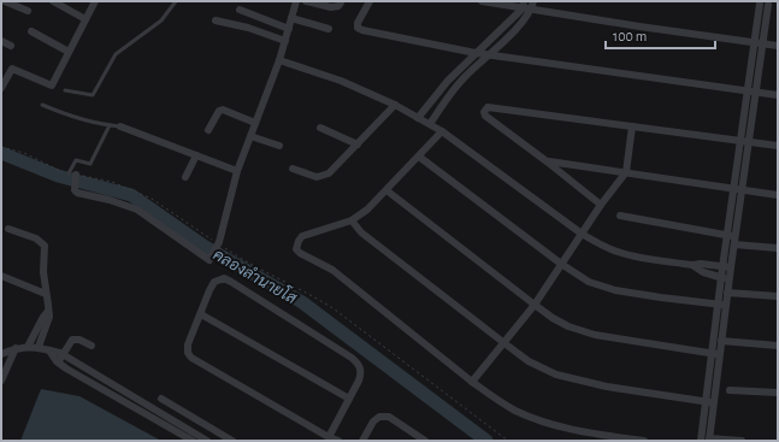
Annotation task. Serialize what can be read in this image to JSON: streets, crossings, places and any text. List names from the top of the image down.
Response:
{
  "water": ["คลองลำนายโส"],
  "scale_bar": "100 m"
}
